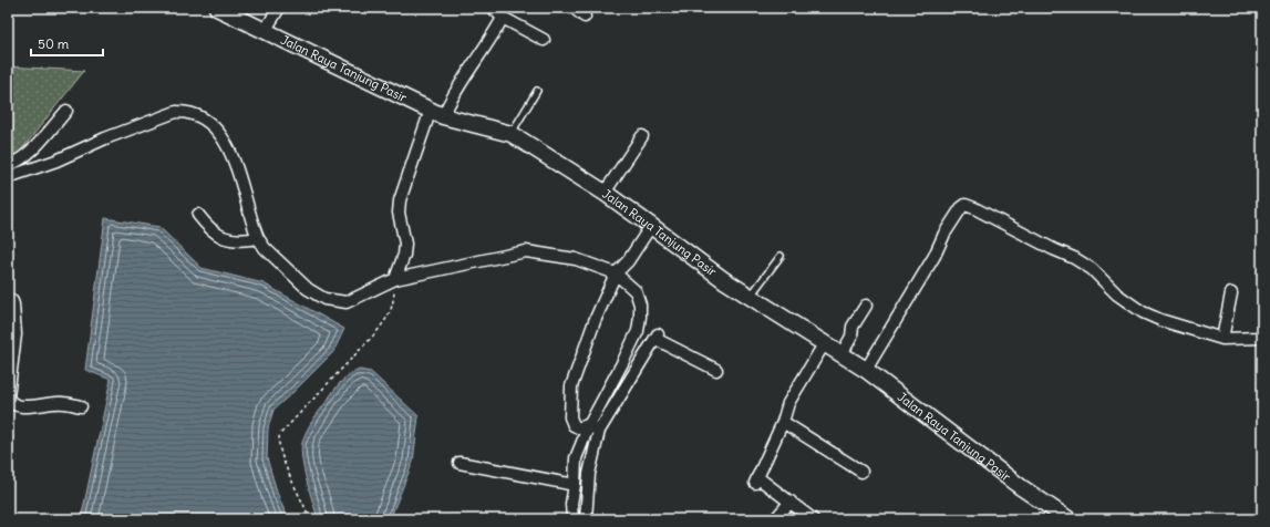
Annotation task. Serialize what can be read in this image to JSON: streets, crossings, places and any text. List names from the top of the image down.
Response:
{
  "streets": {
    "street": ["Jalan Raya Tanjung Pasir"]
  },
  "scale_bar": "50 m"
}
